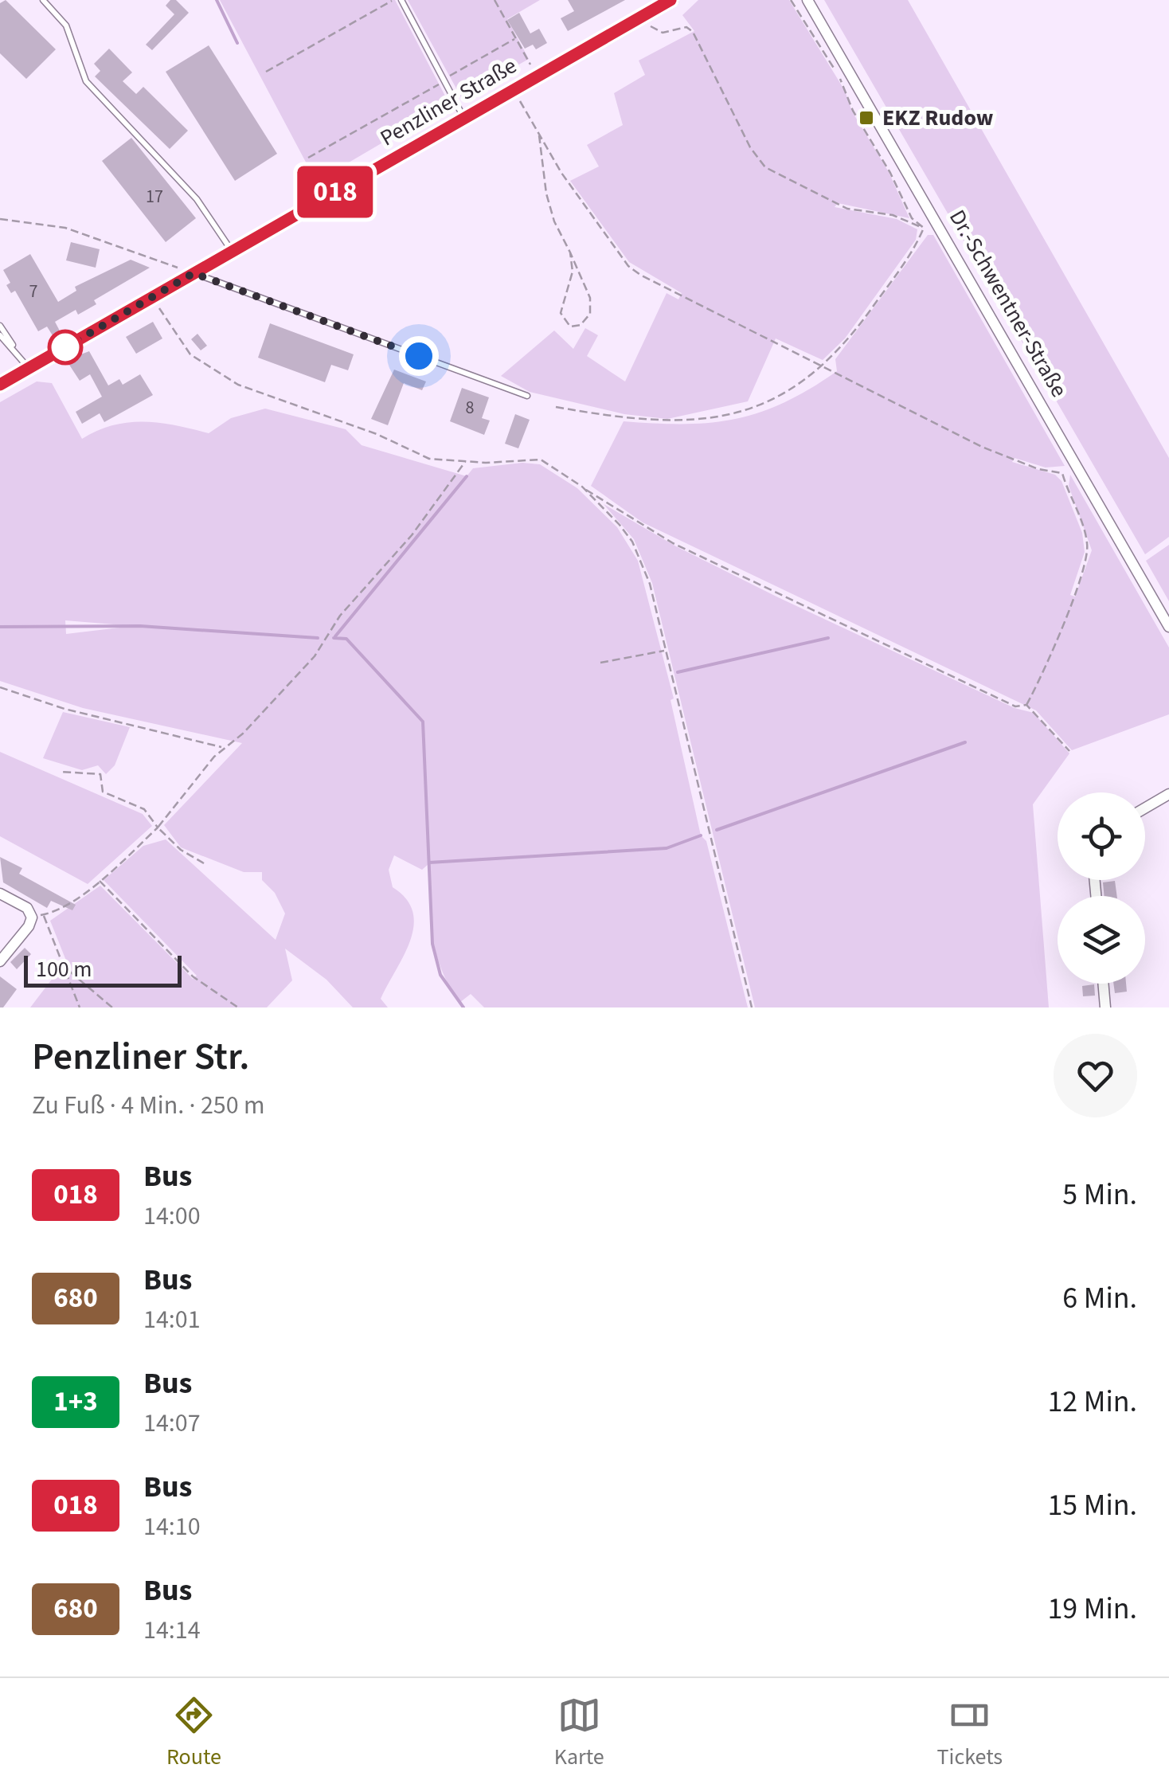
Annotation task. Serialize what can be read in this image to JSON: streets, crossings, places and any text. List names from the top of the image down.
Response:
{
  "streets": {
    "main road": ["Penzliner Straße"],
    "street": ["Dr.-Schwentner-Straße"]
  },
  "places": {
    "transit": ["EKZ Rudow"]
  },
  "lines": ["bus line 018"],
  "house_numbers": ["17", "7", "8"],
  "scale_bar": "100 m",
  "page": {
    "on_map": "018",
    "scale": "100 m",
    "heading": ["Penzliner Str.", "Zu Fuß · 4 Min. · 250 m"],
    "list": [
      {
        "mark": "018",
        "name": "Bus",
        "note": "14:00",
        "value": "5 Min."
      },
      {
        "mark": "680",
        "name": "Bus",
        "note": "14:01",
        "value": "6 Min."
      },
      {
        "mark": "1+3",
        "name": "Bus",
        "note": "14:07",
        "value": "12 Min."
      },
      {
        "mark": "018",
        "name": "Bus",
        "note": "14:10",
        "value": "15 Min."
      },
      {
        "mark": "680",
        "name": "Bus",
        "note": "14:14",
        "value": "19 Min."
      }
    ],
    "tabs": ["Route", "Karte", "Tickets"]
  }
}
